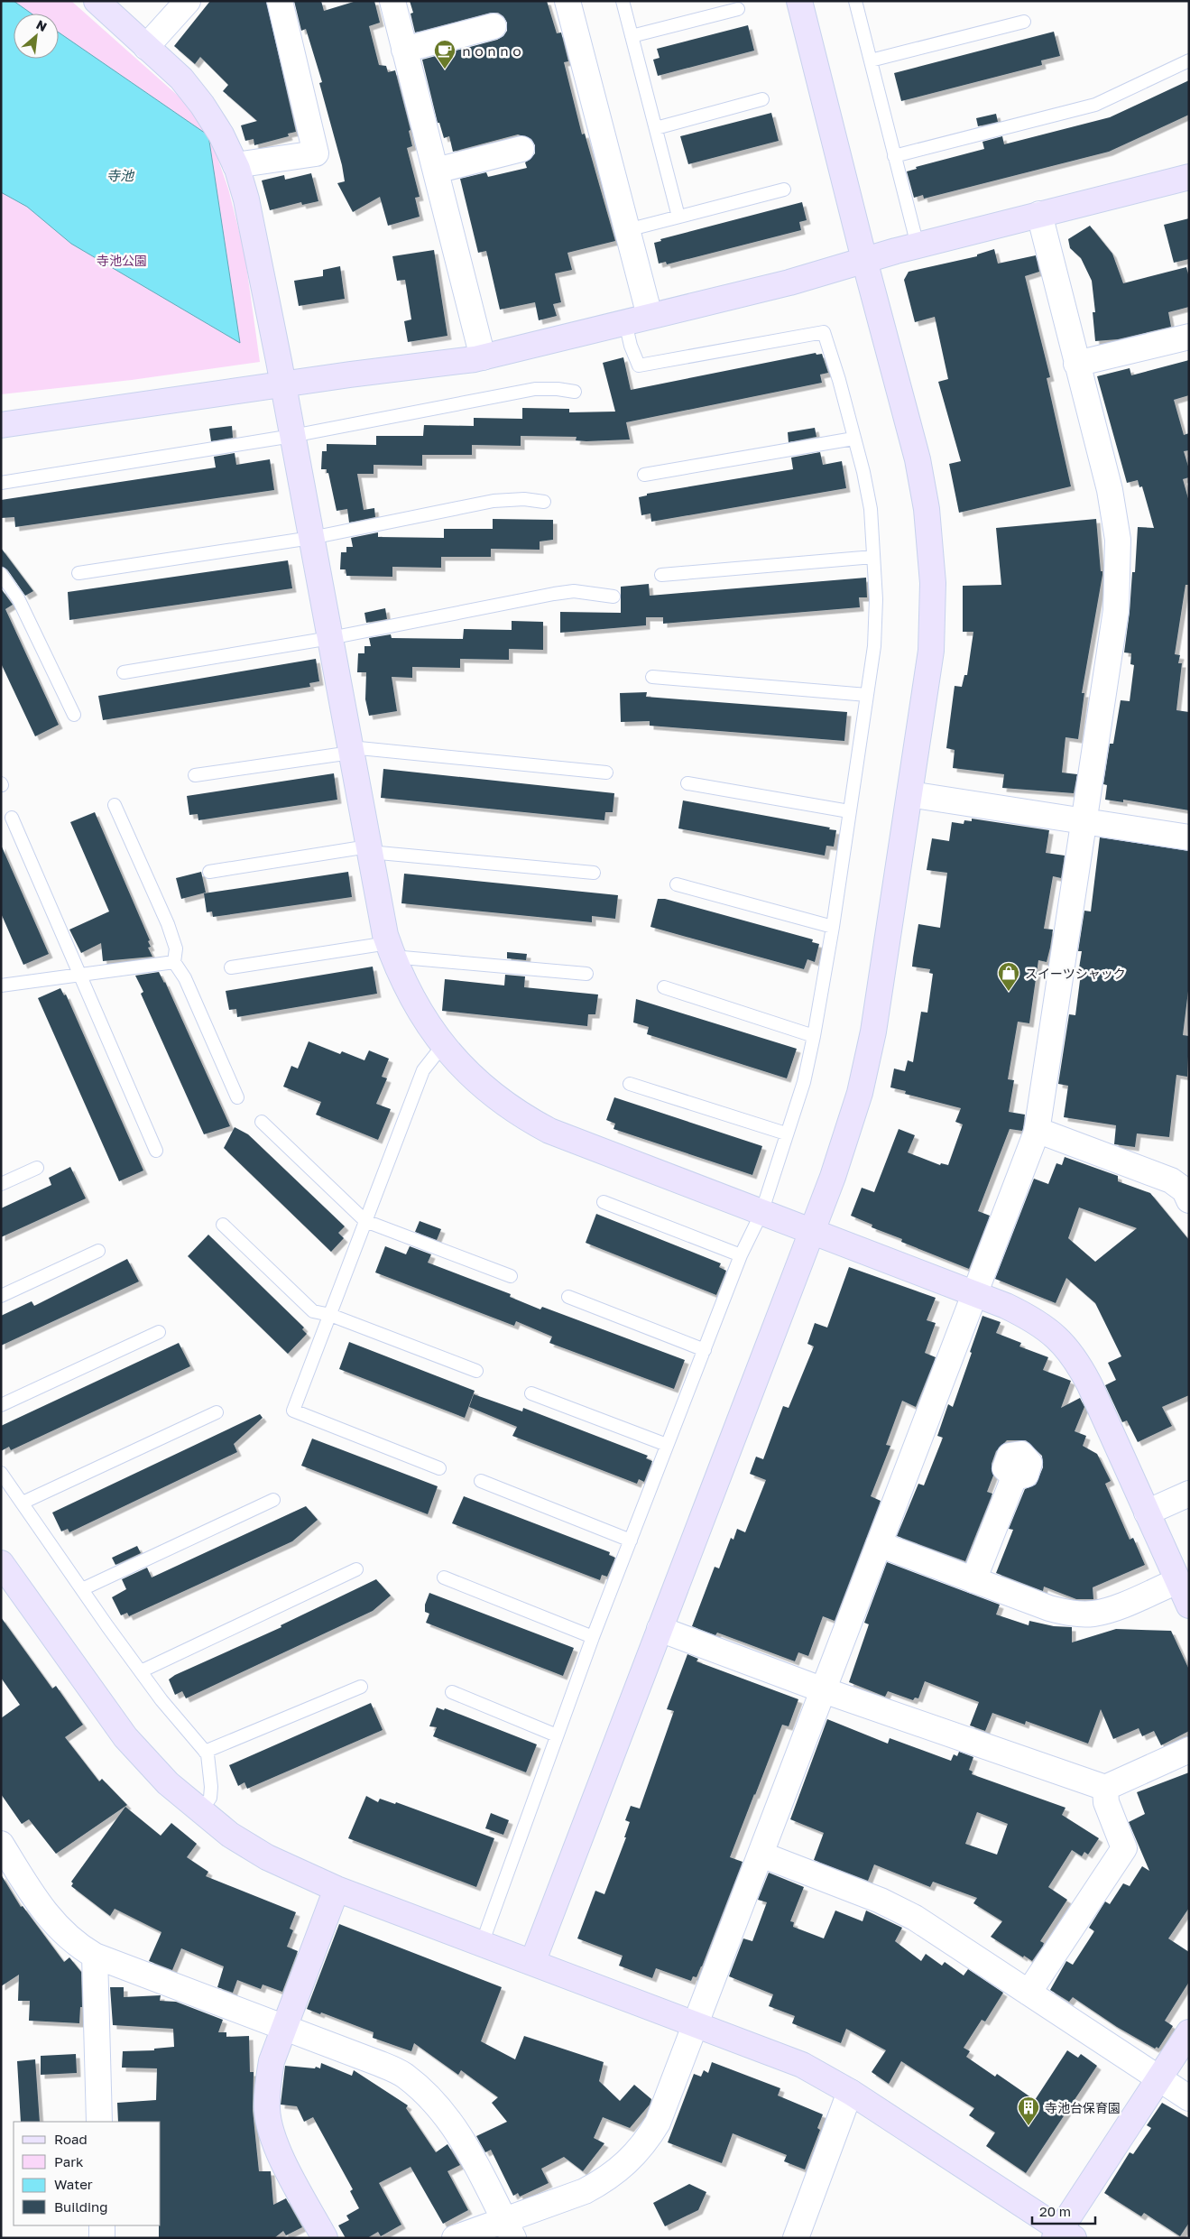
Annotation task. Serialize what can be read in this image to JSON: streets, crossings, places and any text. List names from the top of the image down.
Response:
{
  "water": ["寺池"],
  "parks": ["寺池公園"],
  "places": {
    "cafe": ["ｎｏｎｎｏ"],
    "shop": ["スイーツシャック"],
    "building": ["寺池台保育園"]
  },
  "legend": [
    "Road",
    "Park",
    "Water",
    "Building"
  ],
  "scale_bar": "20 m",
  "north": "top right"
}
